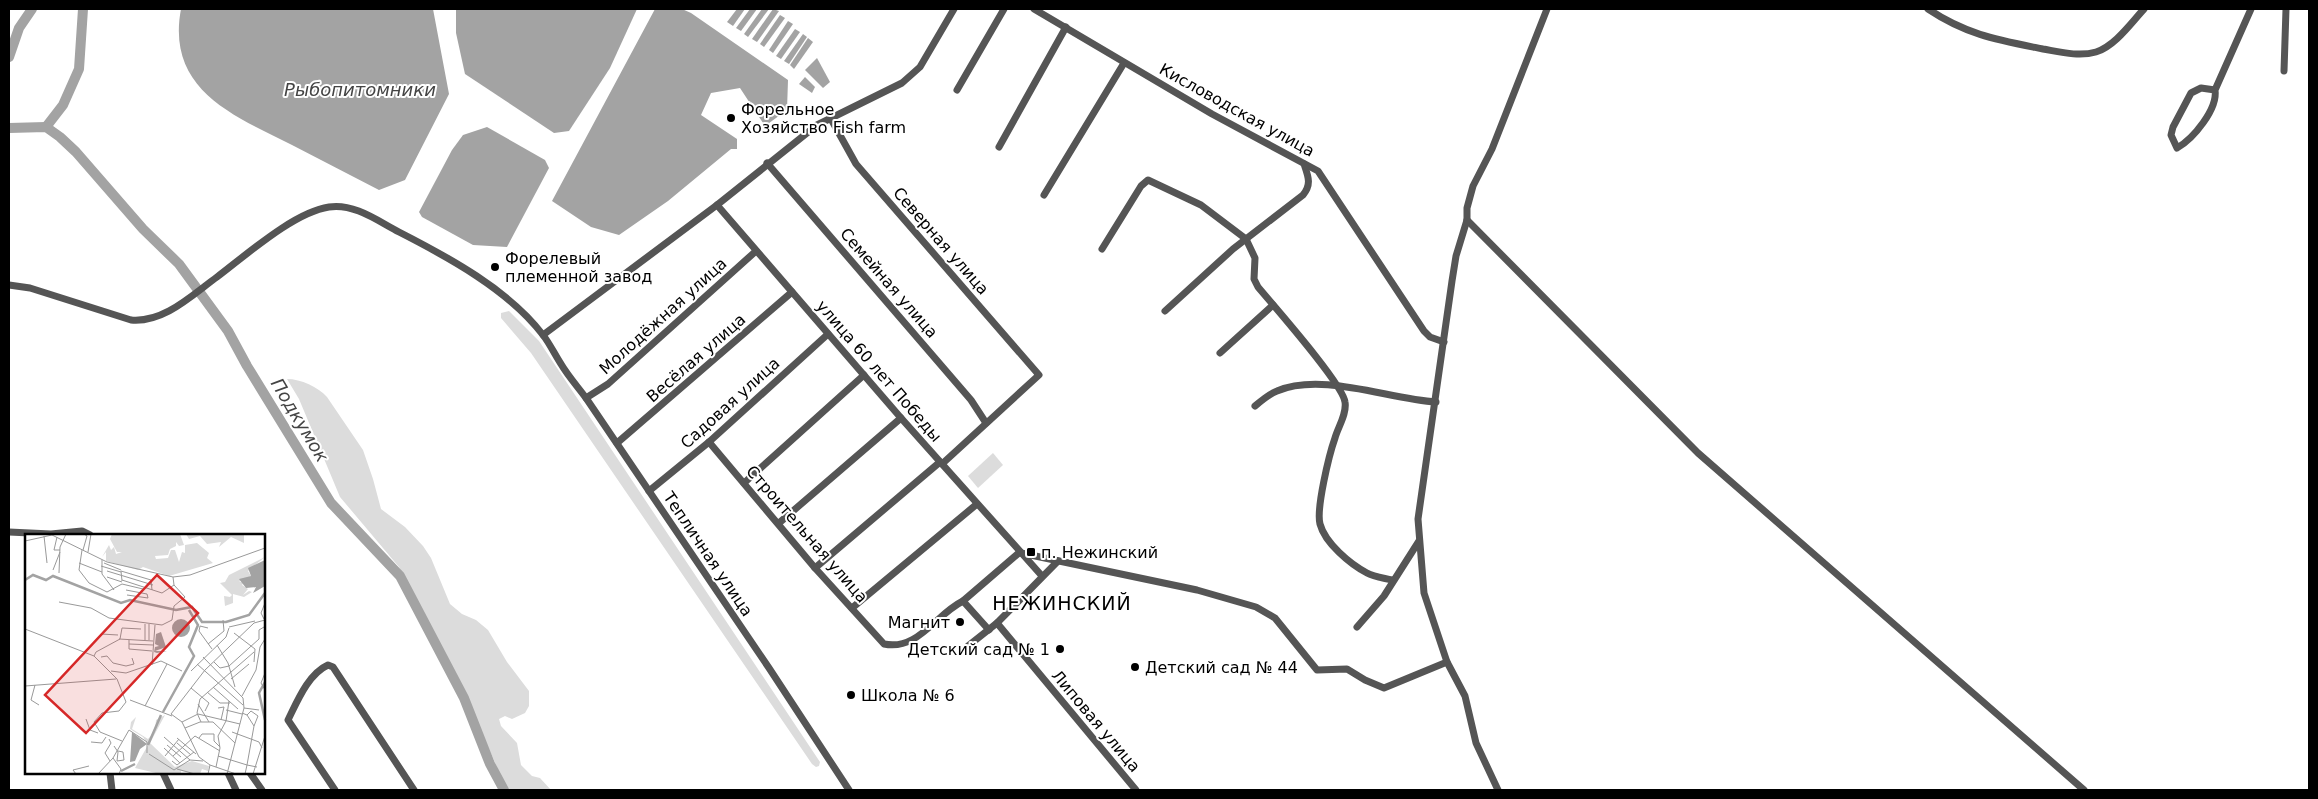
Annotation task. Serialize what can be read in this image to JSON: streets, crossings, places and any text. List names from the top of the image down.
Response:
{
  "streets": {
    "street": [
      "Кисловодская улица",
      "Северная улица",
      "Семейная улица",
      "Молодёжная улица",
      "Весёлая улица",
      "улица 60 лет Победы",
      "Садовая улица",
      "Строительная улица",
      "Тепличная улица",
      "Липовая улица"
    ]
  },
  "crossings": [
    ["Северная улица", "Семейная улица"],
    ["Молодёжная улица", "улица 60 лет Победы"],
    ["Молодёжная улица", "Тепличная улица"],
    ["Весёлая улица", "улица 60 лет Победы"],
    ["Весёлая улица", "Тепличная улица"],
    ["улица 60 лет Победы", "Садовая улица"],
    ["Садовая улица", "Строительная улица"],
    ["Садовая улица", "Тепличная улица"]
  ],
  "districts": ["НЕЖИНСКИЙ"],
  "water": ["Рыбопитомники", "Подкумок"],
  "places": {
    "other": [
      "Форельное Хозяйство Fish farm",
      "Форелевый племенной завод",
      "Магнит",
      "Детский сад № 1",
      "Детский сад № 44",
      "Школа № 6"
    ],
    "transit": ["п. Нежинский"]
  }
}
